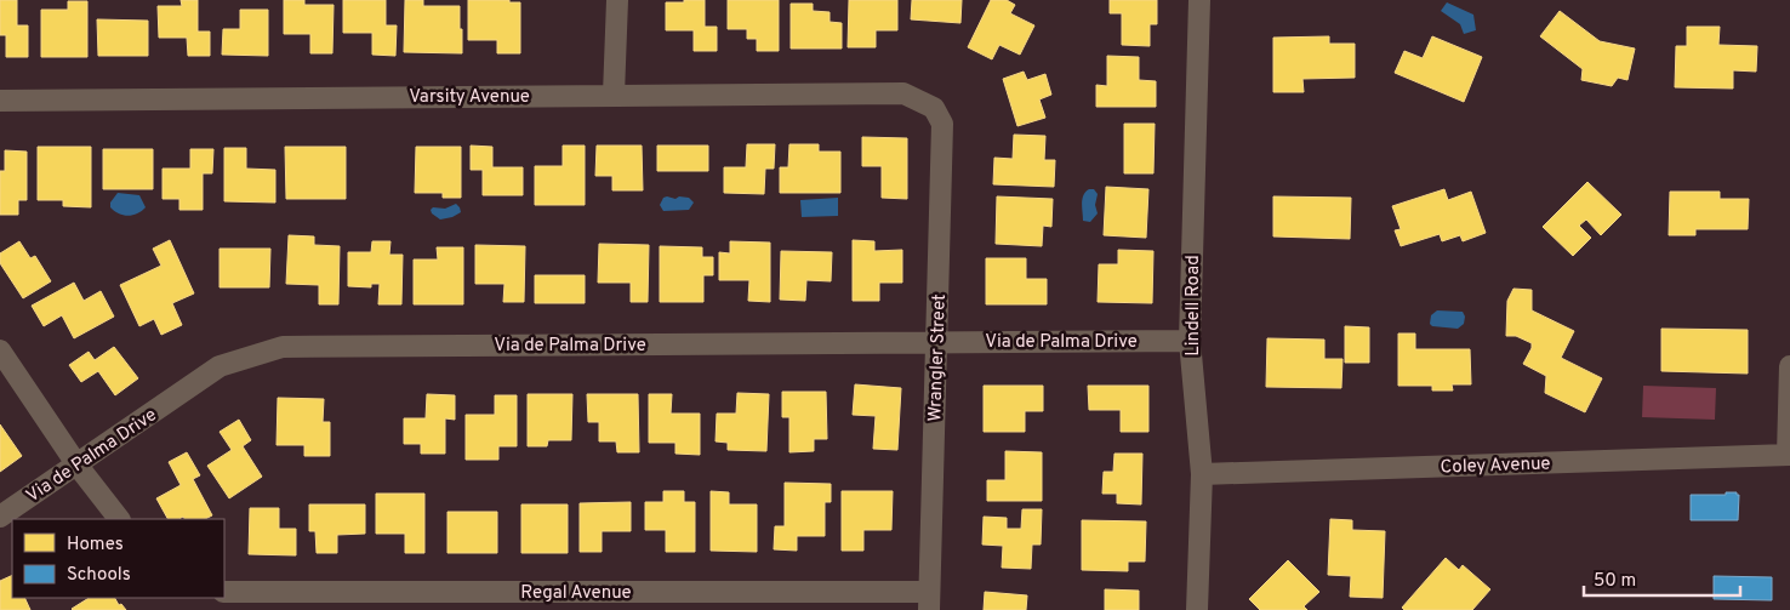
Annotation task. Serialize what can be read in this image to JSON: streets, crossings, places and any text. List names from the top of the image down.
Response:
{
  "streets": {
    "street": [
      "Varsity Avenue",
      "Lindell Road",
      "Via de Palma Drive",
      "Wrangler Street",
      "Coley Avenue",
      "Regal Avenue"
    ]
  },
  "crossings": [
    ["Varsity Avenue", "Wrangler Street"],
    ["Lindell Road", "Via de Palma Drive"],
    ["Lindell Road", "Coley Avenue"],
    ["Via de Palma Drive", "Wrangler Street"],
    ["Wrangler Street", "Regal Avenue"]
  ],
  "legend": ["Homes", "Schools"],
  "scale_bar": "50 m"
}
